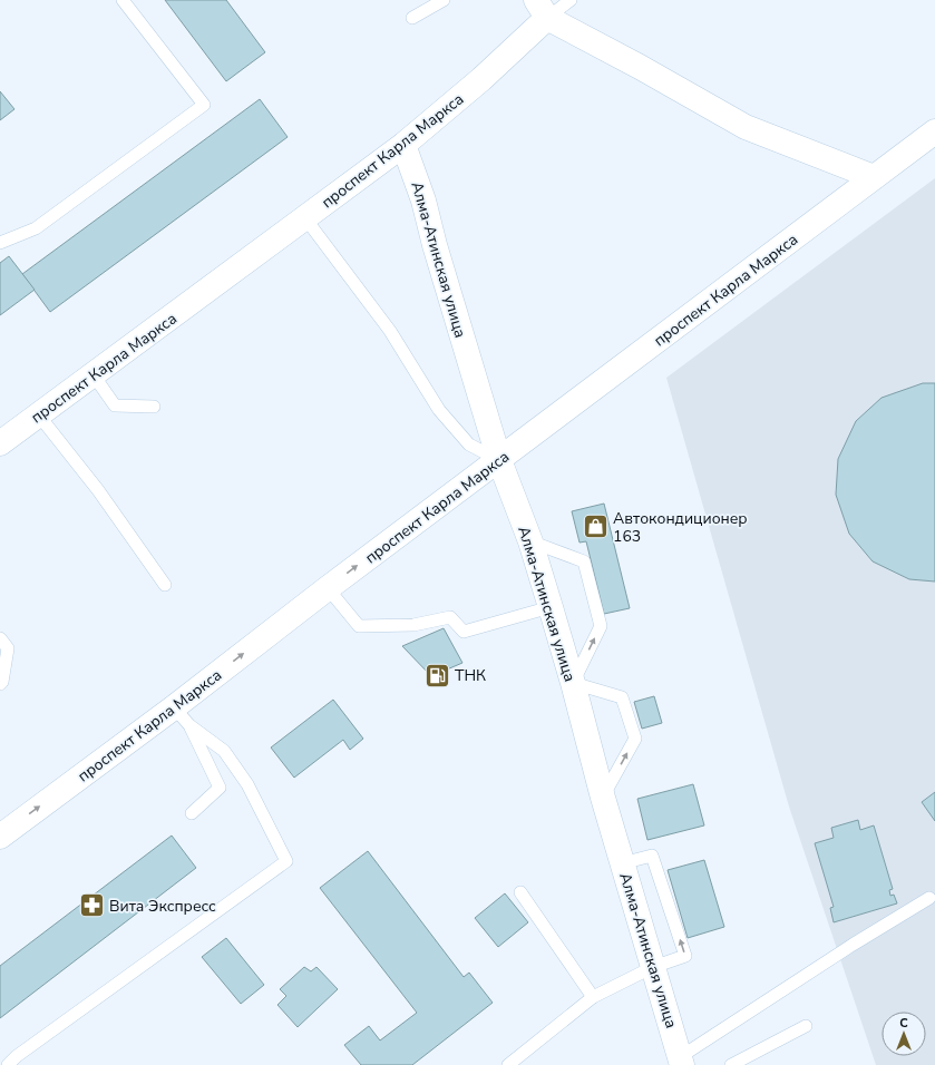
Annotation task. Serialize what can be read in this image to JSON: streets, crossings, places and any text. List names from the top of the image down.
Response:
{
  "streets": {
    "main road": ["проспект Карла Маркса", "Алма-Атинская улица"]
  },
  "crossings": [
    ["проспект Карла Маркса", "Алма-Атинская улица"]
  ],
  "places": {
    "shop": ["Автокондиционер 163"],
    "fuel station": ["ТНК"],
    "pharmacy": ["Вита Экспресс"]
  },
  "north": "top"
}
